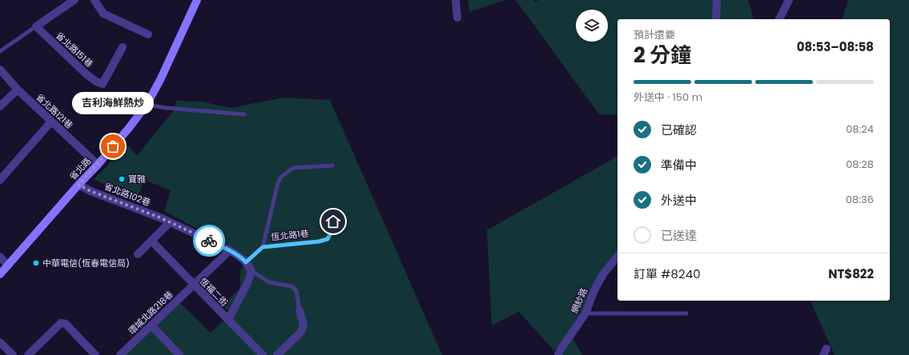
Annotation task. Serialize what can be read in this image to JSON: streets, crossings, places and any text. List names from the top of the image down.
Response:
{
  "streets": {
    "main road": ["省北路"],
    "street": [
      "省北路151巷",
      "省北路121巷",
      "省北路102巷",
      "恆福二街",
      "網紗路",
      "環城北路218巷"
    ],
    "lane": ["恆北路1巷"]
  },
  "crossings": [
    ["省北路121巷", "省北路"],
    ["省北路", "省北路102巷"],
    ["恆福二街", "環城北路218巷"]
  ],
  "places": ["吉利海鮮熱炒", "寶雅", "中華電信(恆春電信局)"],
  "page": {
    "heading": ["2 分鐘", "預計還要", "08:53–08:58"],
    "panel": ["訂單 #8240", "NT$822"],
    "bar": "外送中 · 150 m",
    "bubble": "吉利海鮮熱炒",
    "list": [
      ["已確認", "08:24"],
      ["準備中", "08:28"],
      ["外送中", "08:36"],
      "已送達"
    ]
  }
}
